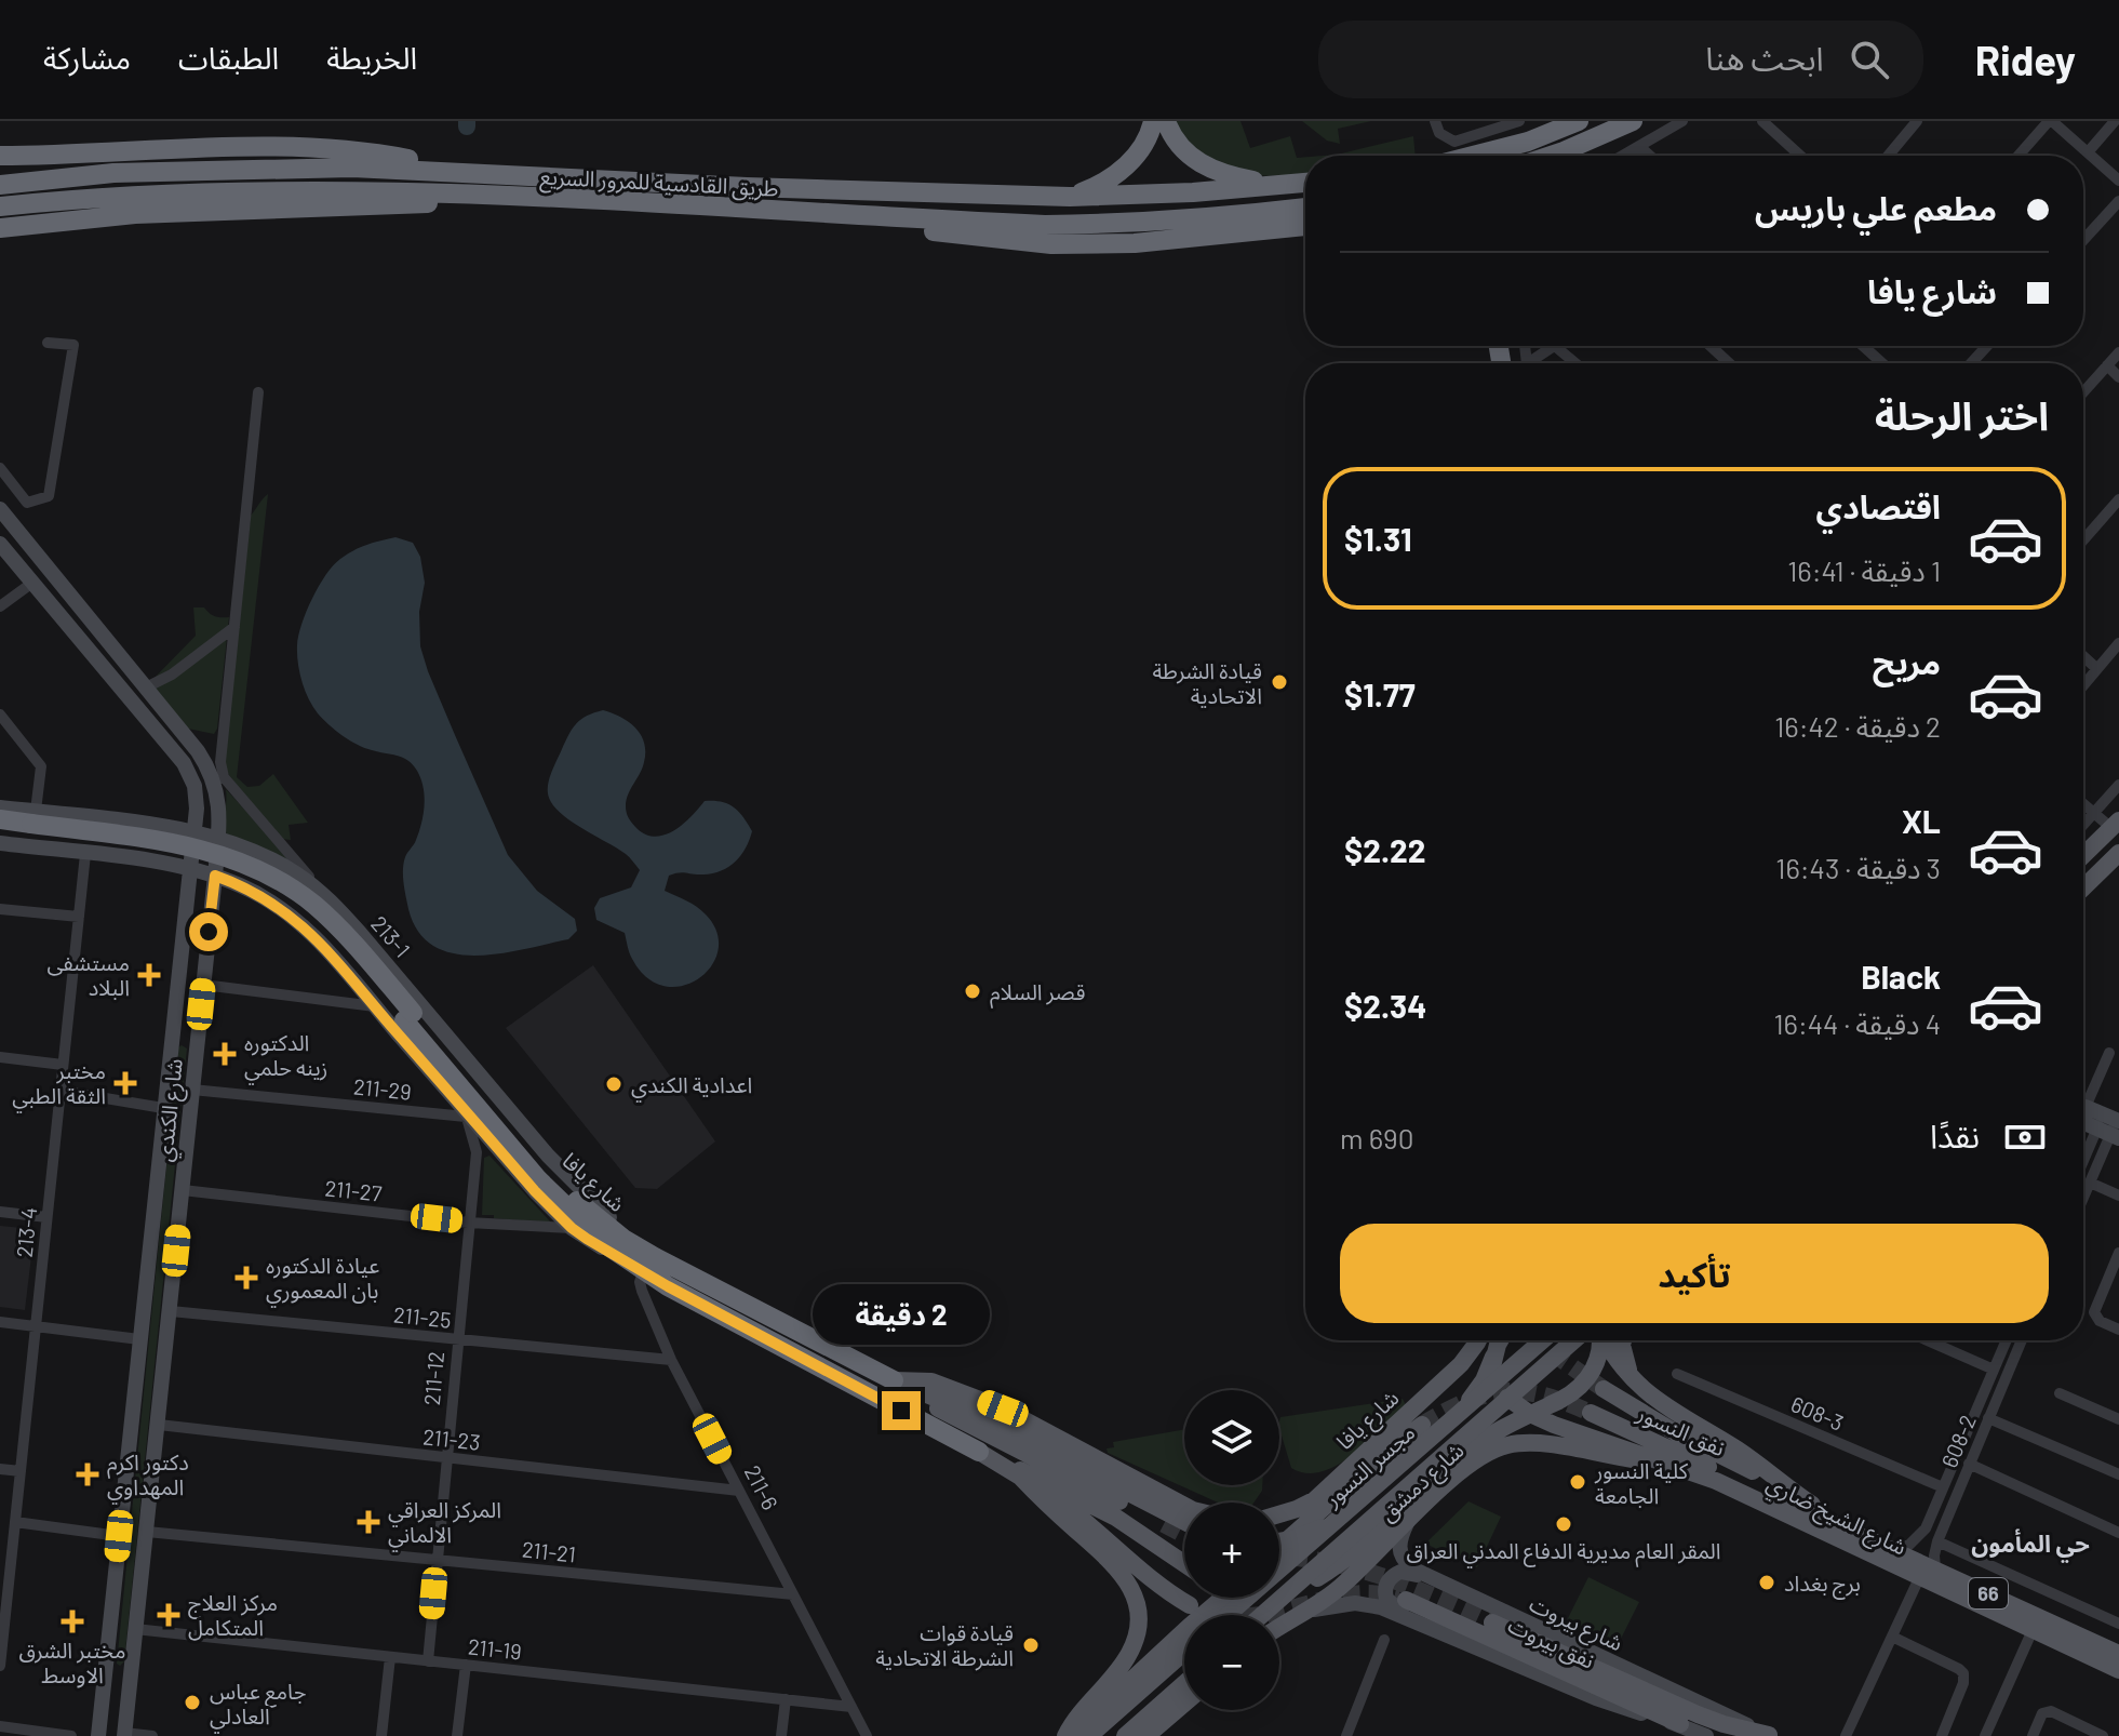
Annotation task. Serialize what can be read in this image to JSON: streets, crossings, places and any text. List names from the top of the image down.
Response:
{
  "streets": {
    "highway": ["طريق القادسية للمرور السريع", "شارع يافا"],
    "main road": [
      "نفق النسور",
      "مجسر النسور",
      "شارع دمشق",
      "شارع الشيخ ضاري",
      "66",
      "نفق بيروت"
    ],
    "street": [
      "213-1",
      "211-29",
      "شارع الكندي",
      "211-27",
      "213-4",
      "211-25",
      "211-12",
      "608-3",
      "211-23",
      "608-2",
      "211-6",
      "211-21",
      "شارع بيروت",
      "211-19"
    ]
  },
  "crossings": [
    ["213-1", "شارع الكندي"],
    ["213-1", "شارع يافا"],
    ["213-1", "211-6"],
    ["211-29", "شارع الكندي"],
    ["211-29", "211-12"],
    ["شارع الكندي", "211-27"],
    ["شارع الكندي", "211-25"],
    ["شارع الكندي", "211-23"],
    ["شارع الكندي", "211-21"],
    ["شارع الكندي", "211-19"],
    ["شارع يافا", "211-6"],
    ["211-27", "211-12"],
    ["211-25", "211-12"],
    ["211-25", "211-6"],
    ["211-12", "211-23"],
    ["211-12", "211-21"],
    ["211-12", "211-19"],
    ["608-3", "608-2"],
    ["نفق النسور", "شارع الشيخ ضاري"],
    ["211-23", "211-6"],
    ["608-2", "شارع الشيخ ضاري"],
    ["شارع دمشق", "شارع بيروت"],
    ["211-6", "211-21"],
    ["211-6", "211-19"],
    ["شارع بيروت", "نفق بيروت"]
  ],
  "districts": ["حي المأمون"],
  "places": {
    "other": [
      "قيادة الشرطة الاتحادية",
      "قصر السلام",
      "اعدادية الكندي",
      "كلية النسور الجامعة",
      "المقر العام مديرية الدفاع المدني العراق",
      "برج بغداد",
      "قيادة قوات الشرطة الاتحادية",
      "جامع عباس العادلي"
    ],
    "health": [
      "مستشفى البلاد",
      "الدكتوره زينه حلمي",
      "مختبر الثقة الطبي",
      "عيادة الدكتوره بان المعموري",
      "دكتور اكرم المهداوي",
      "المركز العراقي الالماني",
      "مركز العلاج المتكامل",
      "مختبر الشرق الاوسط"
    ]
  },
  "page": {
    "header": "Ridey",
    "search": "ابحث هنا",
    "nav": ["الخريطة", "الطبقات", "مشاركة"],
    "banner": ["مطعم علي باريس", "شارع يافا"],
    "heading": "اختر الرحلة",
    "list": [
      {
        "name": "اقتصادي",
        "note": "1 دقيقة · 16:41",
        "value": "$1.31"
      },
      {
        "name": "مريح",
        "note": "2 دقيقة · 16:42",
        "value": "$1.77"
      },
      {
        "name": "XL",
        "note": "3 دقيقة · 16:43",
        "value": "$2.22"
      },
      {
        "name": "Black",
        "note": "4 دقيقة · 16:44",
        "value": "$2.34"
      }
    ],
    "pay": ["نقدًا", "690 m"],
    "buttons": "تأكيد",
    "bubble": "2 دقيقة",
    "map_buttons": ["+", "−"]
  }
}
